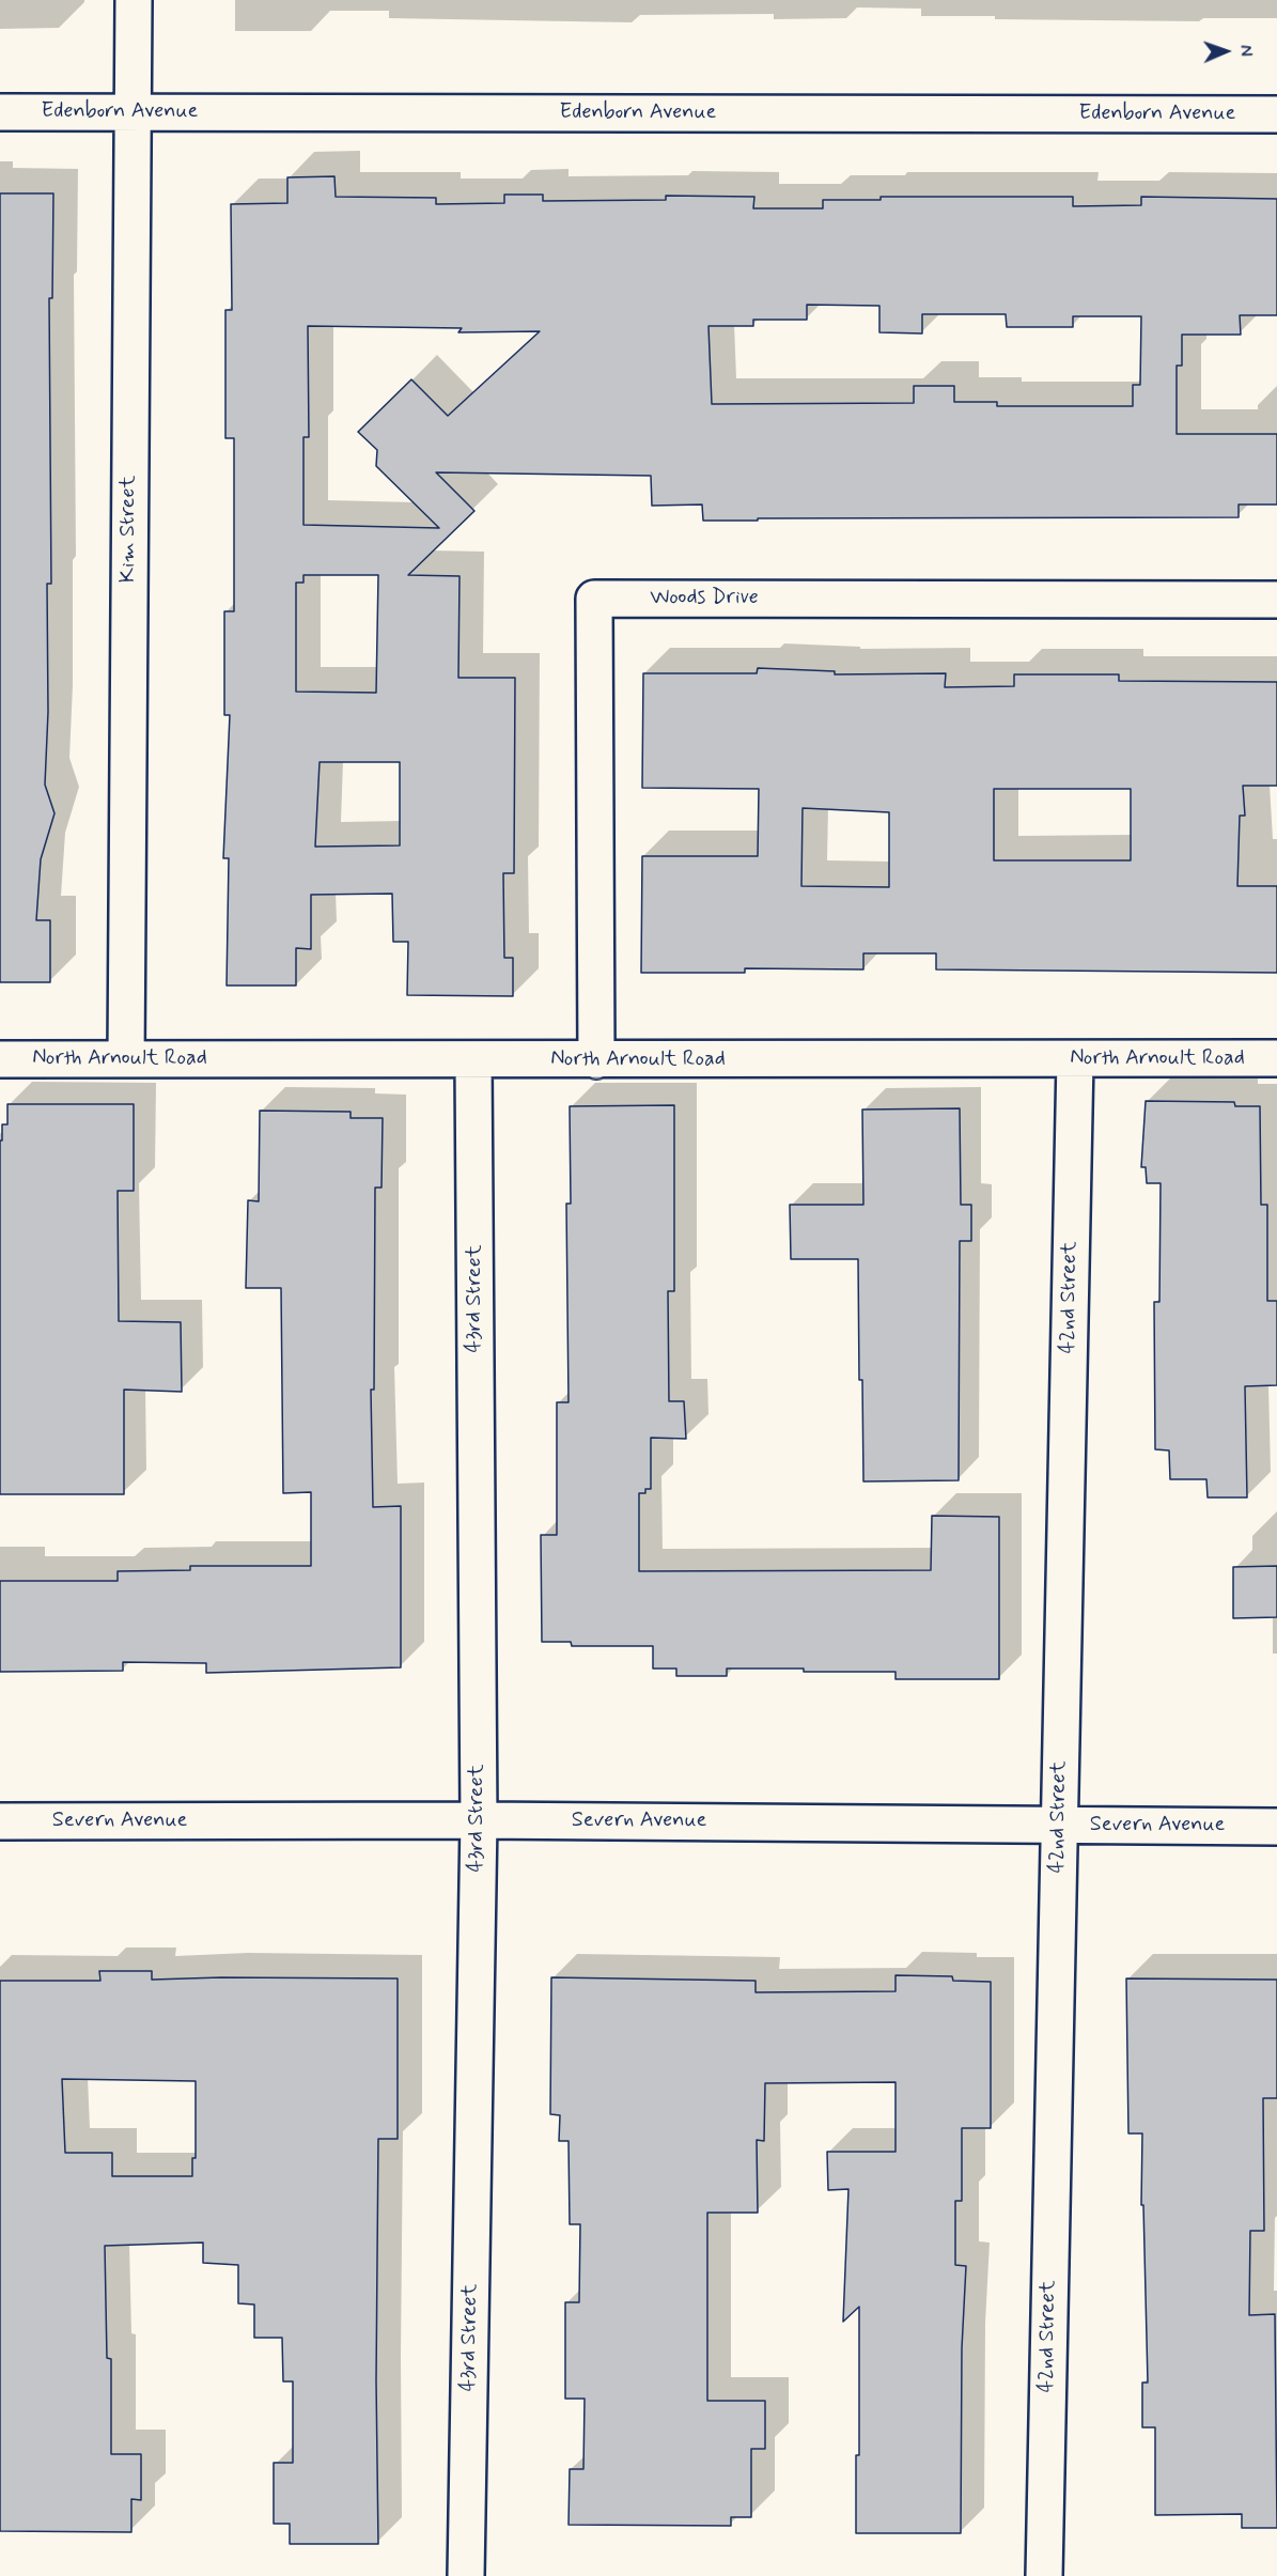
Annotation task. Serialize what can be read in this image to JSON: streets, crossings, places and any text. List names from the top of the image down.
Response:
{
  "streets": {
    "street": [
      "Edenborn Avenue",
      "Kim Street",
      "Woods Drive",
      "North Arnoult Road",
      "42nd Street",
      "43rd Street",
      "Severn Avenue"
    ]
  },
  "crossings": [
    ["Edenborn Avenue", "Kim Street"],
    ["Kim Street", "North Arnoult Road"],
    ["Woods Drive", "North Arnoult Road"],
    ["North Arnoult Road", "42nd Street"],
    ["North Arnoult Road", "43rd Street"],
    ["42nd Street", "Severn Avenue"],
    ["43rd Street", "Severn Avenue"]
  ],
  "north": "right"
}
